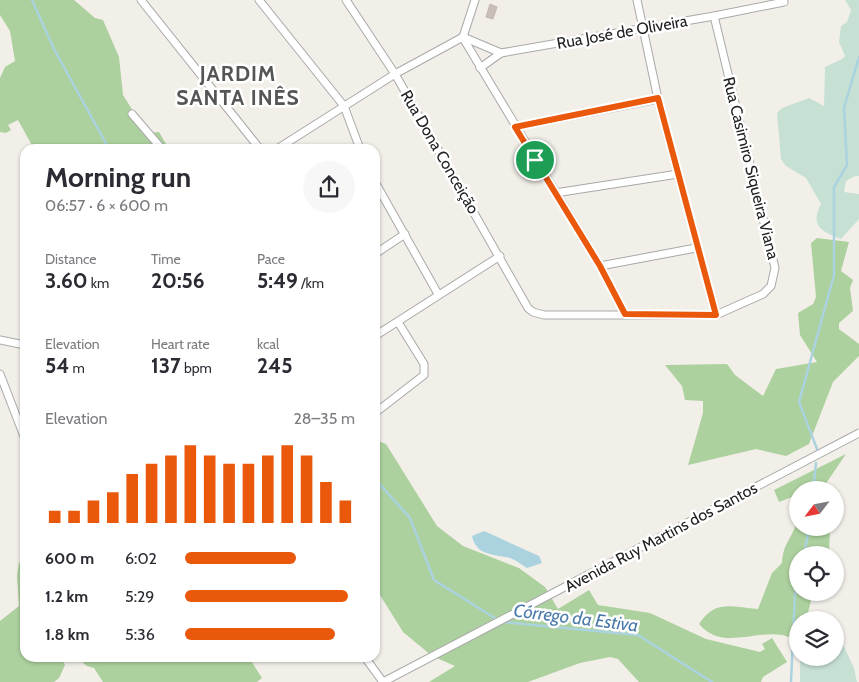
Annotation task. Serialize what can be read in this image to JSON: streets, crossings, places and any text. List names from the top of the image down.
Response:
{
  "streets": {
    "street": [
      "Rua José de Oliveira",
      "Rua Dona Conceição",
      "Rua Casimiro Siqueira Viana",
      "Avenida Ruy Martins dos Santos"
    ]
  },
  "crossings": [
    ["Rua José de Oliveira", "Rua Casimiro Siqueira Viana"]
  ],
  "districts": ["JARDIM SANTA INÊS"],
  "water": ["Córrego da Estiva"],
  "north": "bottom left",
  "page": {
    "heading": ["Morning run", "06:57 · 6 × 600 m"],
    "stats": [
      ["Distance", "3.60 km"],
      ["Time", "20:56"],
      ["Pace", "5:49 /km"],
      ["Elevation", "54 m"],
      ["Heart rate", "137 bpm"],
      ["kcal", "245"]
    ],
    "chart": ["Elevation", "28–35 m"],
    "list": [
      {
        "name": "600 m",
        "note": "6:02"
      },
      {
        "name": "1.2 km",
        "note": "5:29"
      },
      {
        "name": "1.8 km",
        "note": "5:36"
      }
    ]
  }
}
